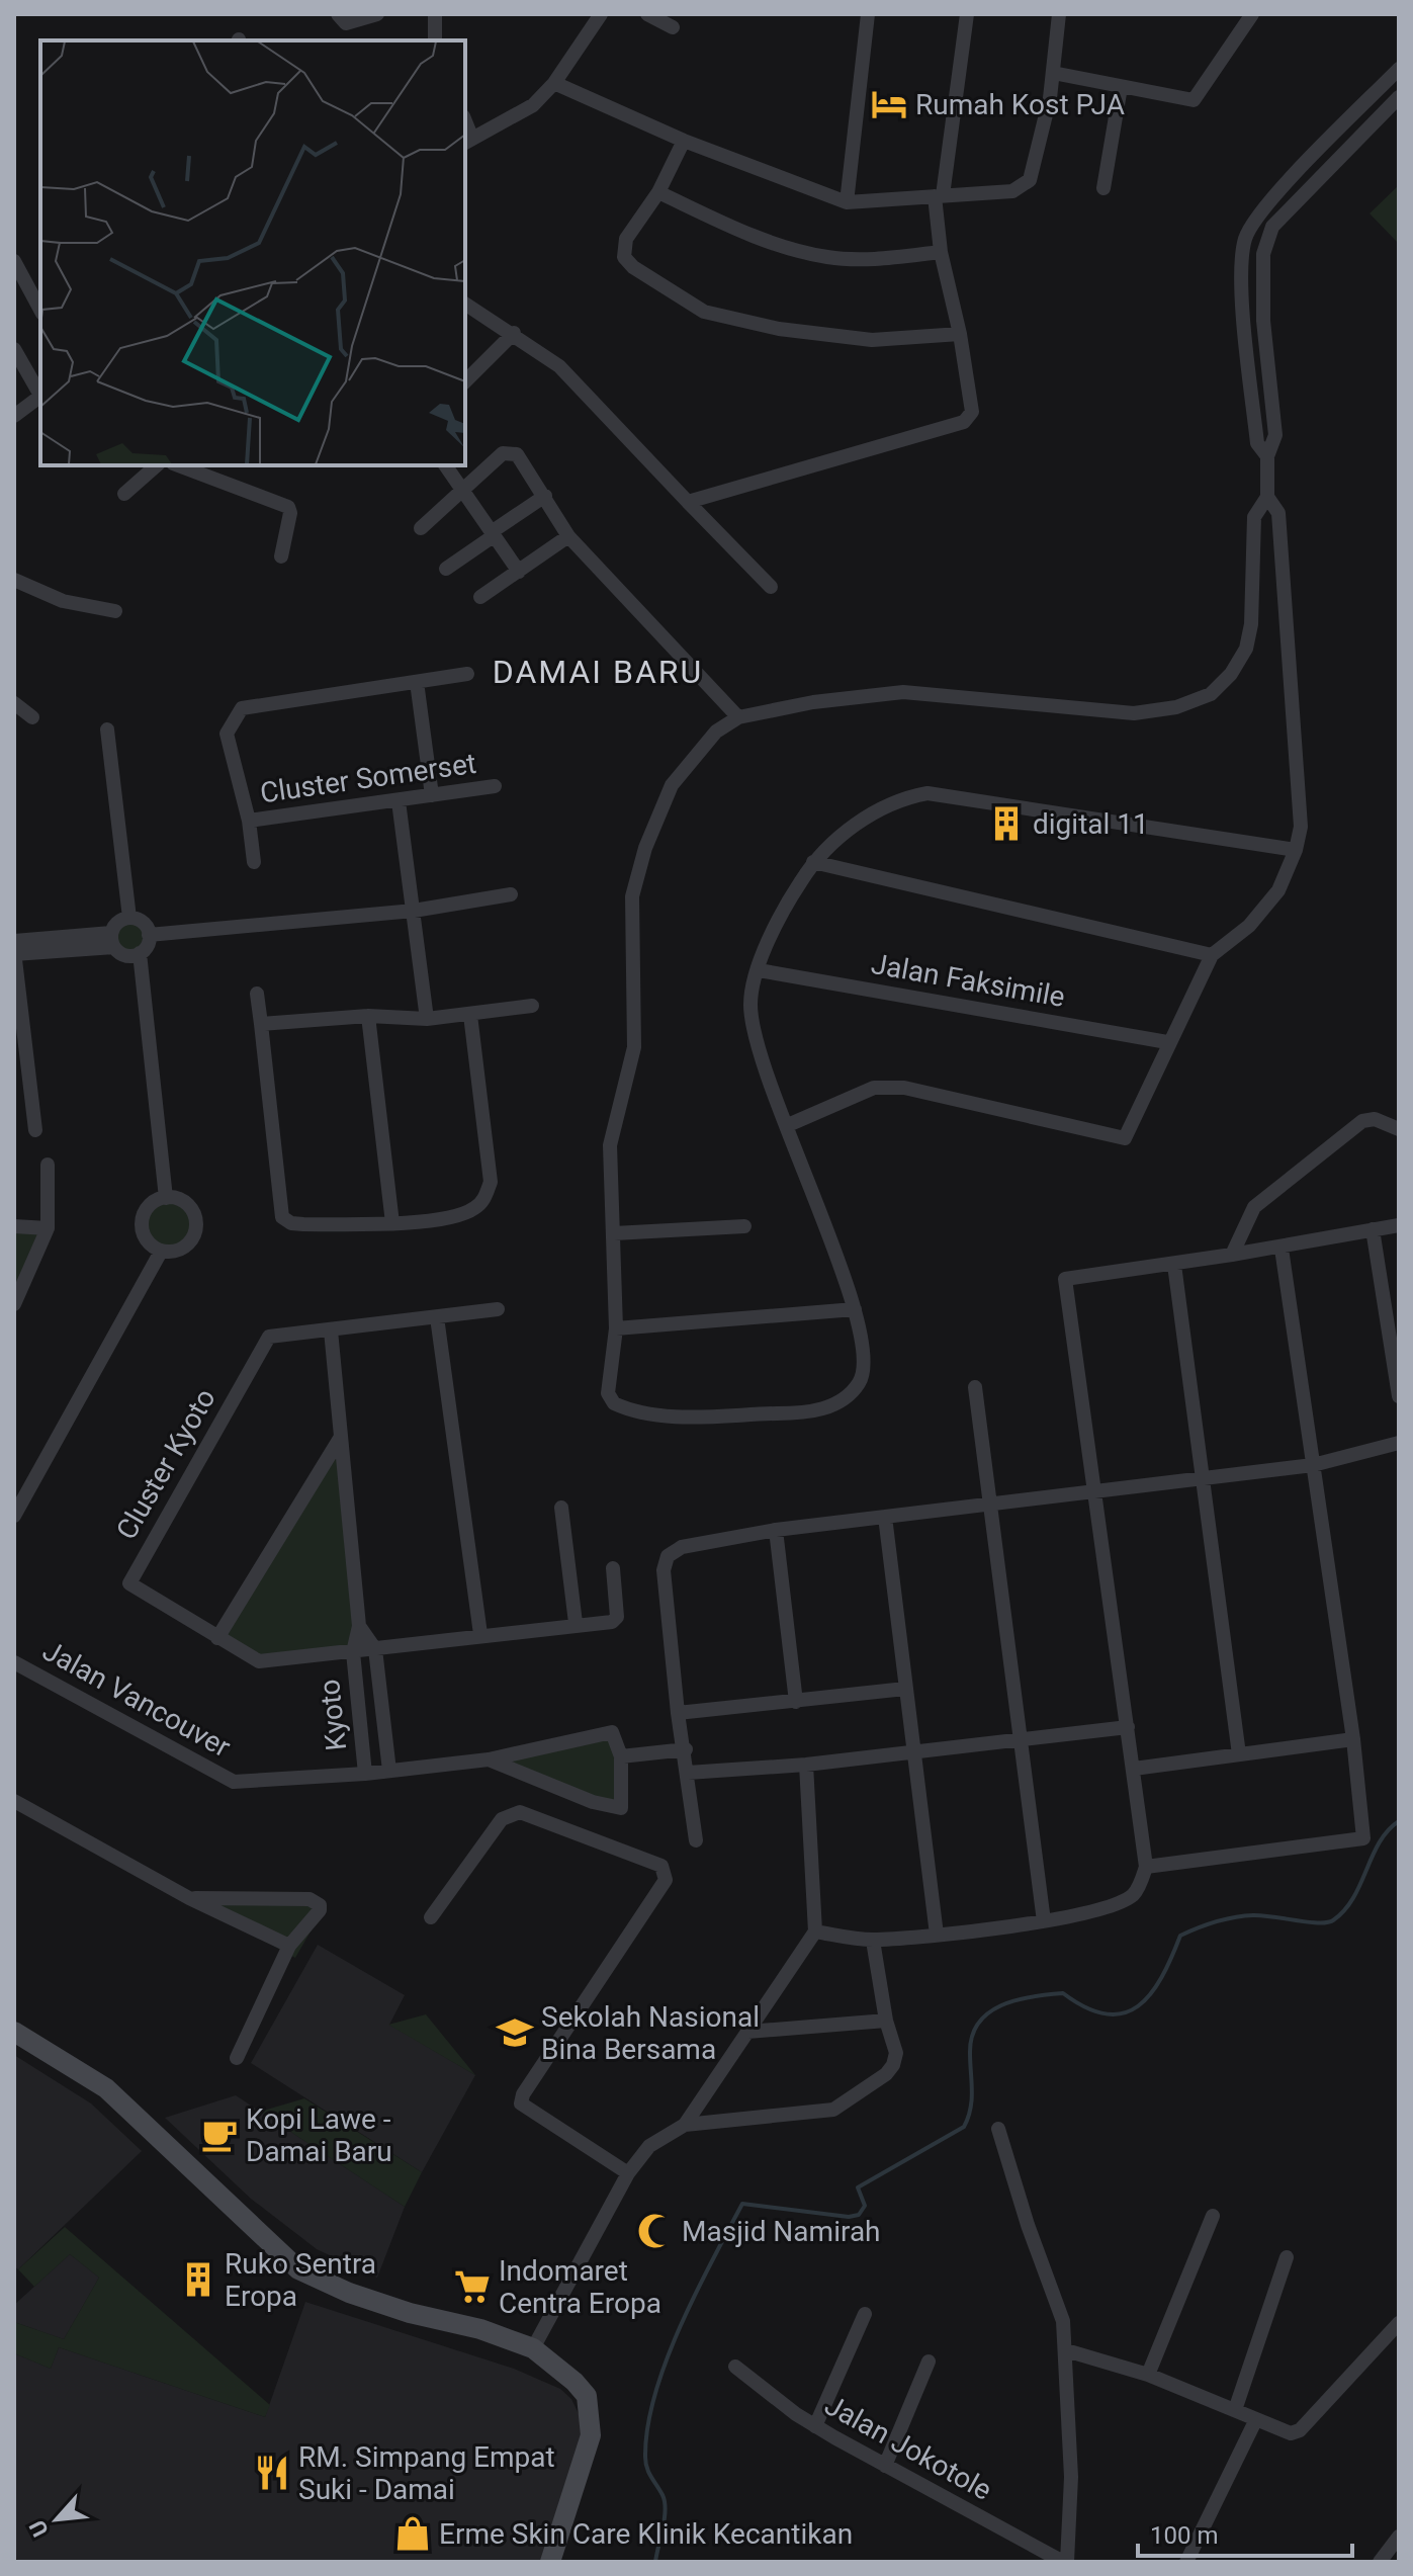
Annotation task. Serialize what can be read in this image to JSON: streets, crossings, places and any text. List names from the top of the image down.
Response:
{
  "streets": {
    "street": [
      "Cluster Somerset",
      "Jalan Faksimile",
      "Cluster Kyoto",
      "Jalan Vancouver",
      "Kyoto",
      "Jalan Jokotole"
    ]
  },
  "crossings": [
    ["Cluster Kyoto", "Kyoto"],
    ["Jalan Vancouver", "Kyoto"]
  ],
  "districts": ["DAMAI BARU"],
  "places": {
    "hotel": ["Rumah Kost PJA"],
    "building": ["digital 11", "Ruko Sentra Eropa"],
    "school or university": ["Sekolah Nasional Bina Bersama"],
    "cafe": ["Kopi Lawe - Damai Baru"],
    "mosque": ["Masjid Namirah"],
    "supermarket": ["Indomaret Centra Eropa"],
    "restaurant": ["RM. Simpang Empat Suki - Damai"],
    "shop": ["Erme Skin Care Klinik Kecantikan"]
  },
  "scale_bar": "100 m",
  "north": "bottom left"
}
